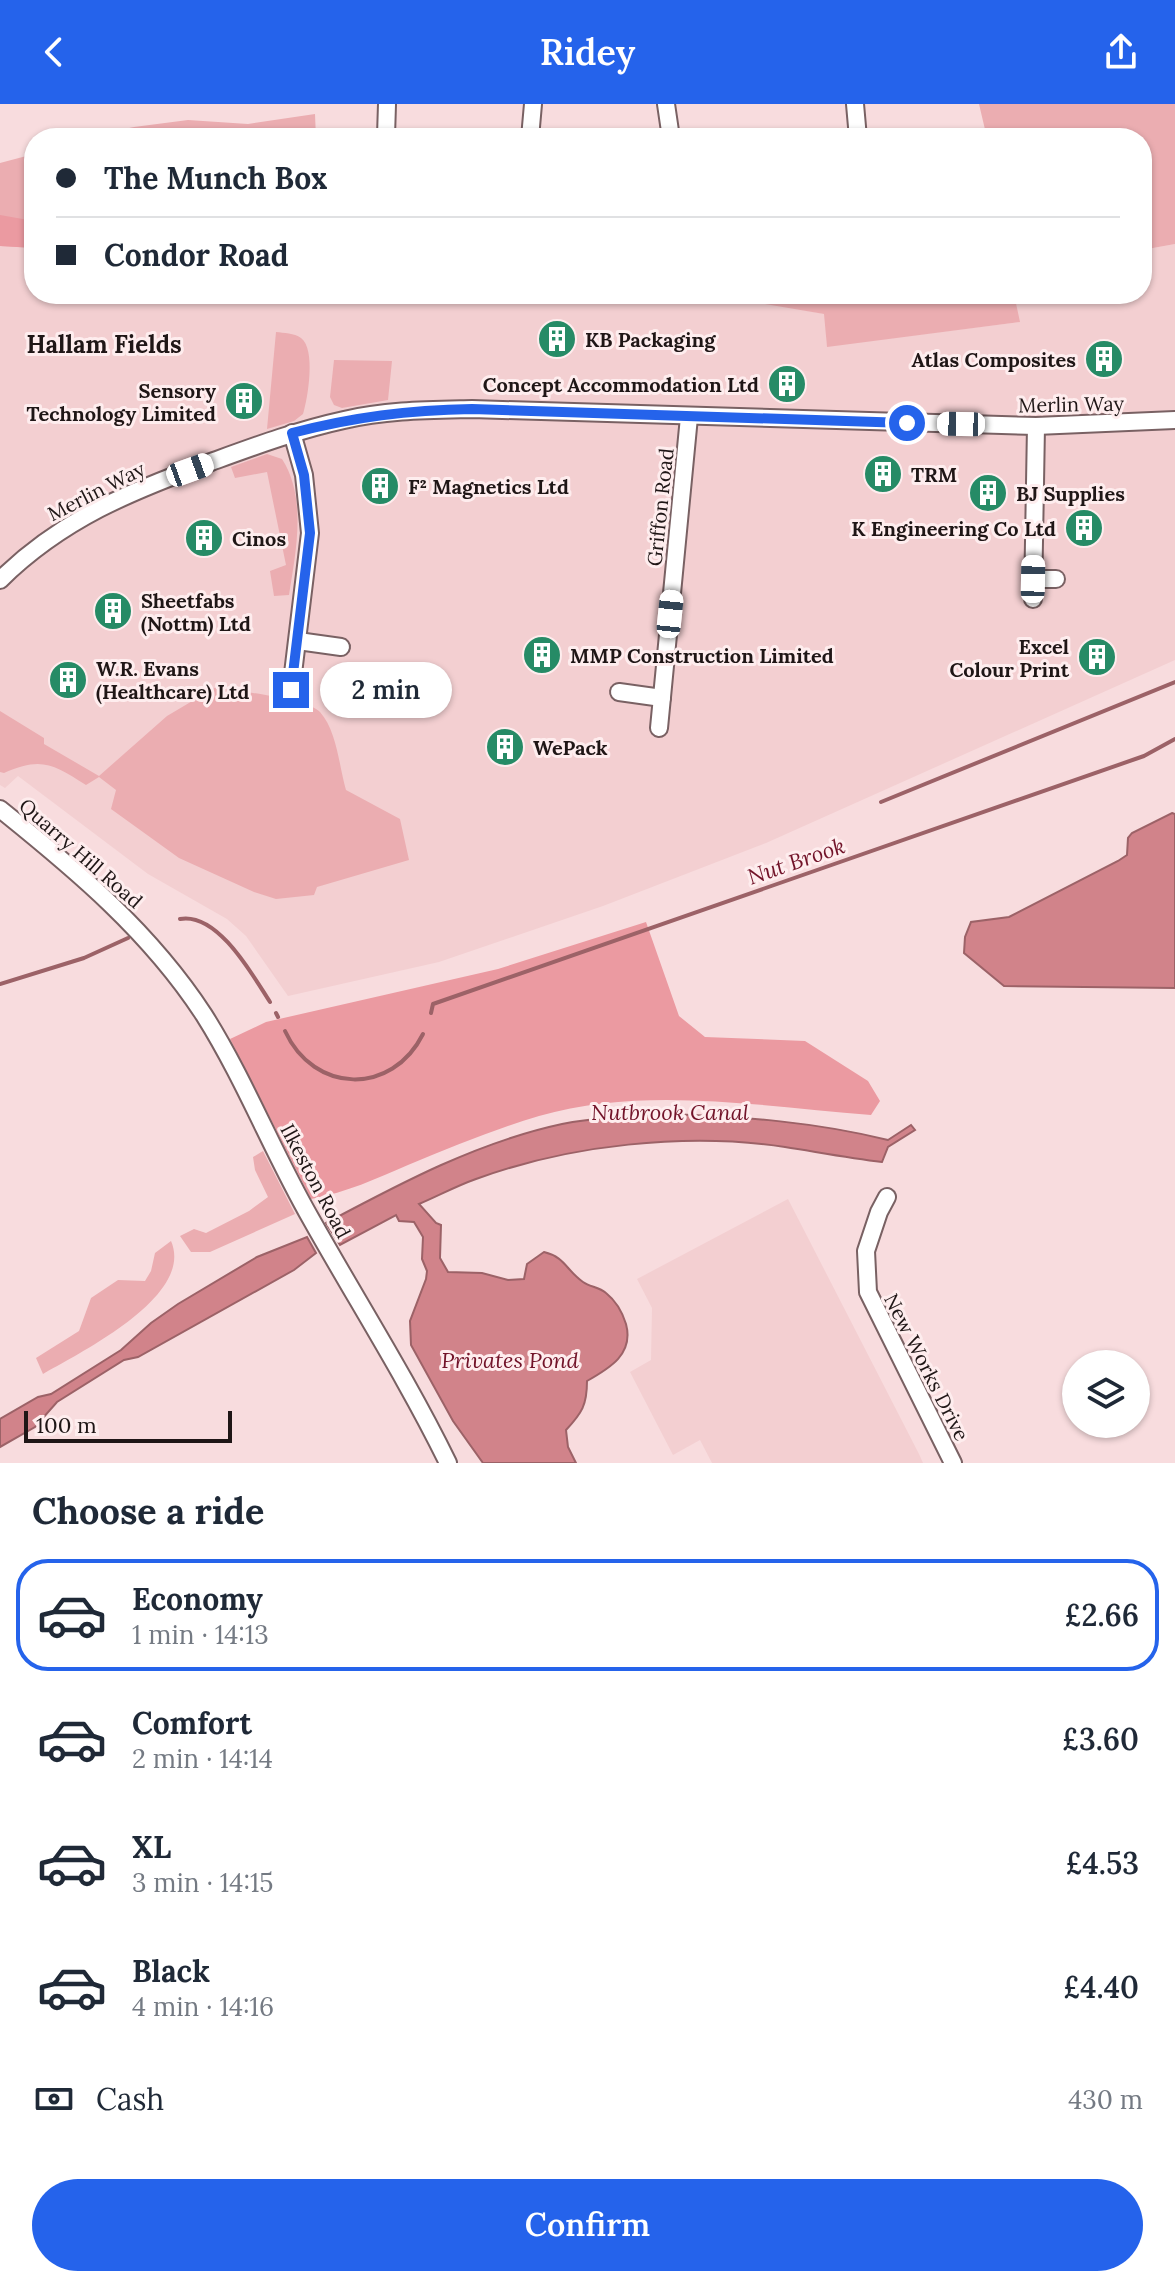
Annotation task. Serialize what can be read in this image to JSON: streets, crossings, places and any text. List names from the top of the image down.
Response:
{
  "streets": {
    "street": [
      "Merlin Way",
      "Griffon Road",
      "Quarry Hill Road",
      "Ilkeston Road",
      "New Works Drive"
    ]
  },
  "crossings": [
    ["Merlin Way", "Griffon Road"],
    ["Quarry Hill Road", "Ilkeston Road"]
  ],
  "districts": ["Hallam Fields"],
  "water": ["Nut Brook", "Nutbrook Canal", "Privates Pond"],
  "places": {
    "building": [
      "KB Packaging",
      "Atlas Composites",
      "Concept Accommodation Ltd",
      "Sensory Technology Limited",
      "TRM",
      "F² Magnetics Ltd",
      "BJ Supplies",
      "K Engineering Co Ltd",
      "Cinos",
      "Sheetfabs (Nottm) Ltd",
      "MMP Construction Limited",
      "Excel Colour Print",
      "W.R. Evans (Healthcare) Ltd",
      "WePack"
    ]
  },
  "scale_bar": "100 m",
  "page": {
    "header": "Ridey",
    "banner": ["The Munch Box", "Condor Road"],
    "bubble": "2 min",
    "scale": "100 m",
    "heading": "Choose a ride",
    "list": [
      {
        "name": "Economy",
        "note": "1 min · 14:13",
        "value": "£2.66"
      },
      {
        "name": "Comfort",
        "note": "2 min · 14:14",
        "value": "£3.60"
      },
      {
        "name": "XL",
        "note": "3 min · 14:15",
        "value": "£4.53"
      },
      {
        "name": "Black",
        "note": "4 min · 14:16",
        "value": "£4.40"
      }
    ],
    "pay": ["Cash", "430 m"],
    "buttons": "Confirm"
  }
}
